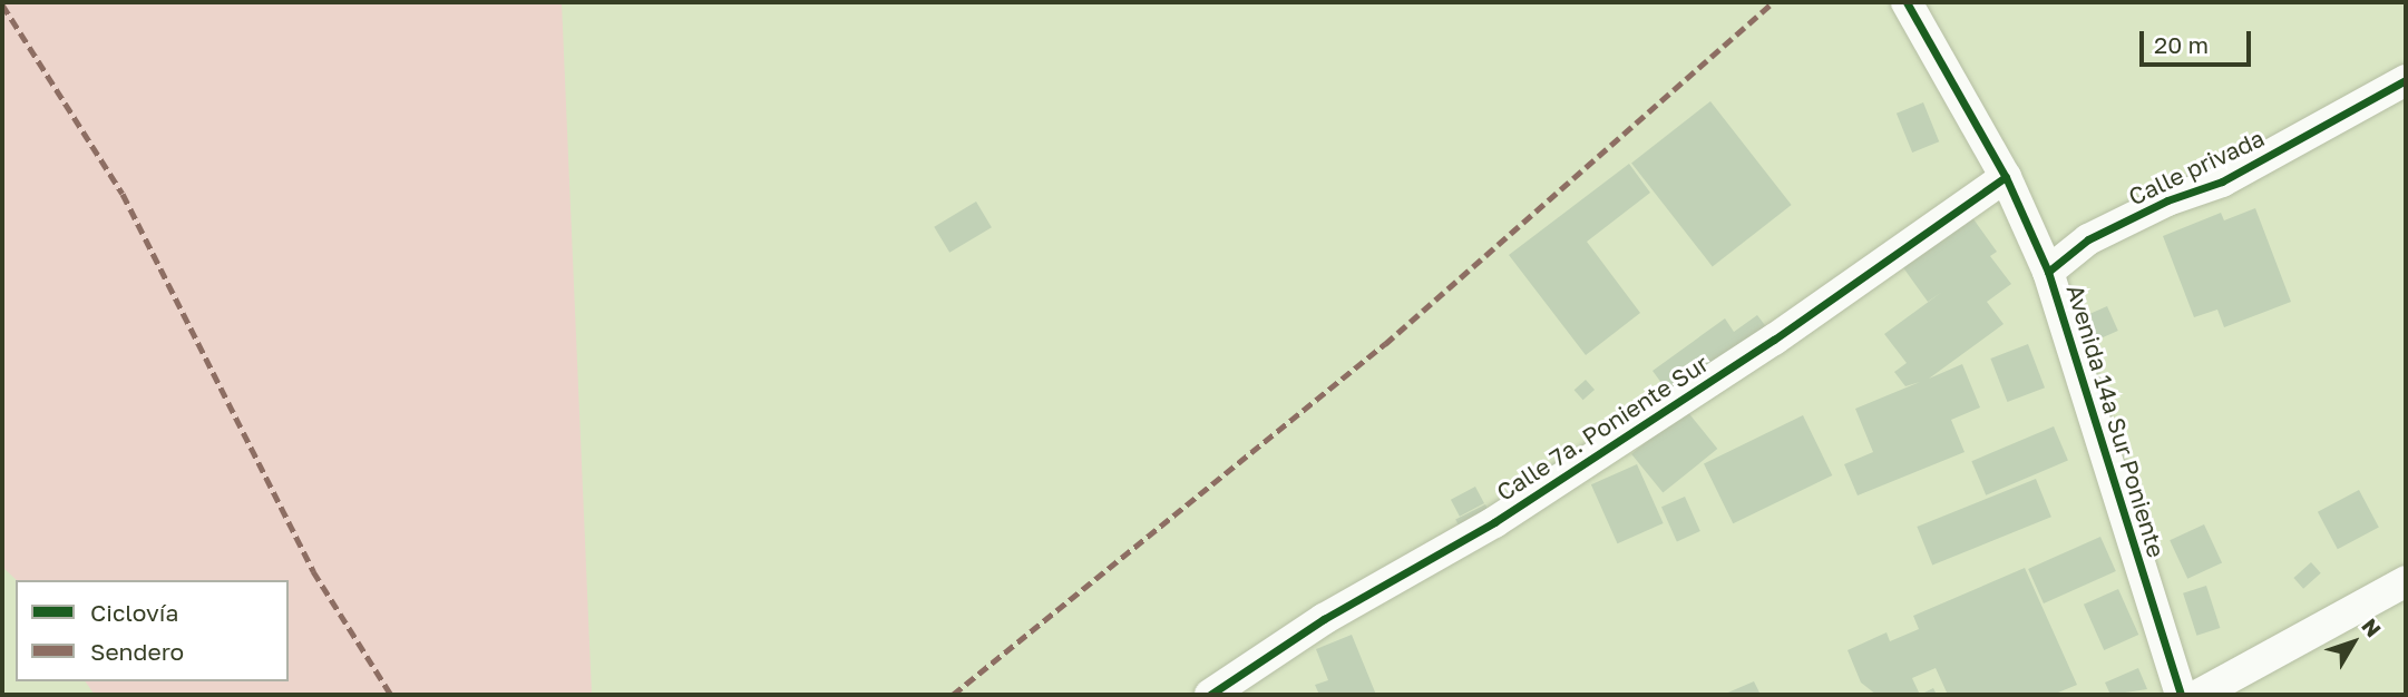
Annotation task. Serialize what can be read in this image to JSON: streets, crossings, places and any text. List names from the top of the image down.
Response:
{
  "streets": {
    "street": ["Calle privada", "Avenida 14a Sur Poniente", "Calle 7a. Poniente Sur"]
  },
  "crossings": [
    ["Calle privada", "Avenida 14a Sur Poniente"],
    ["Avenida 14a Sur Poniente", "Calle 7a. Poniente Sur"]
  ],
  "legend": ["Ciclovía", "Sendero"],
  "scale_bar": "20 m",
  "north": "top right"
}
